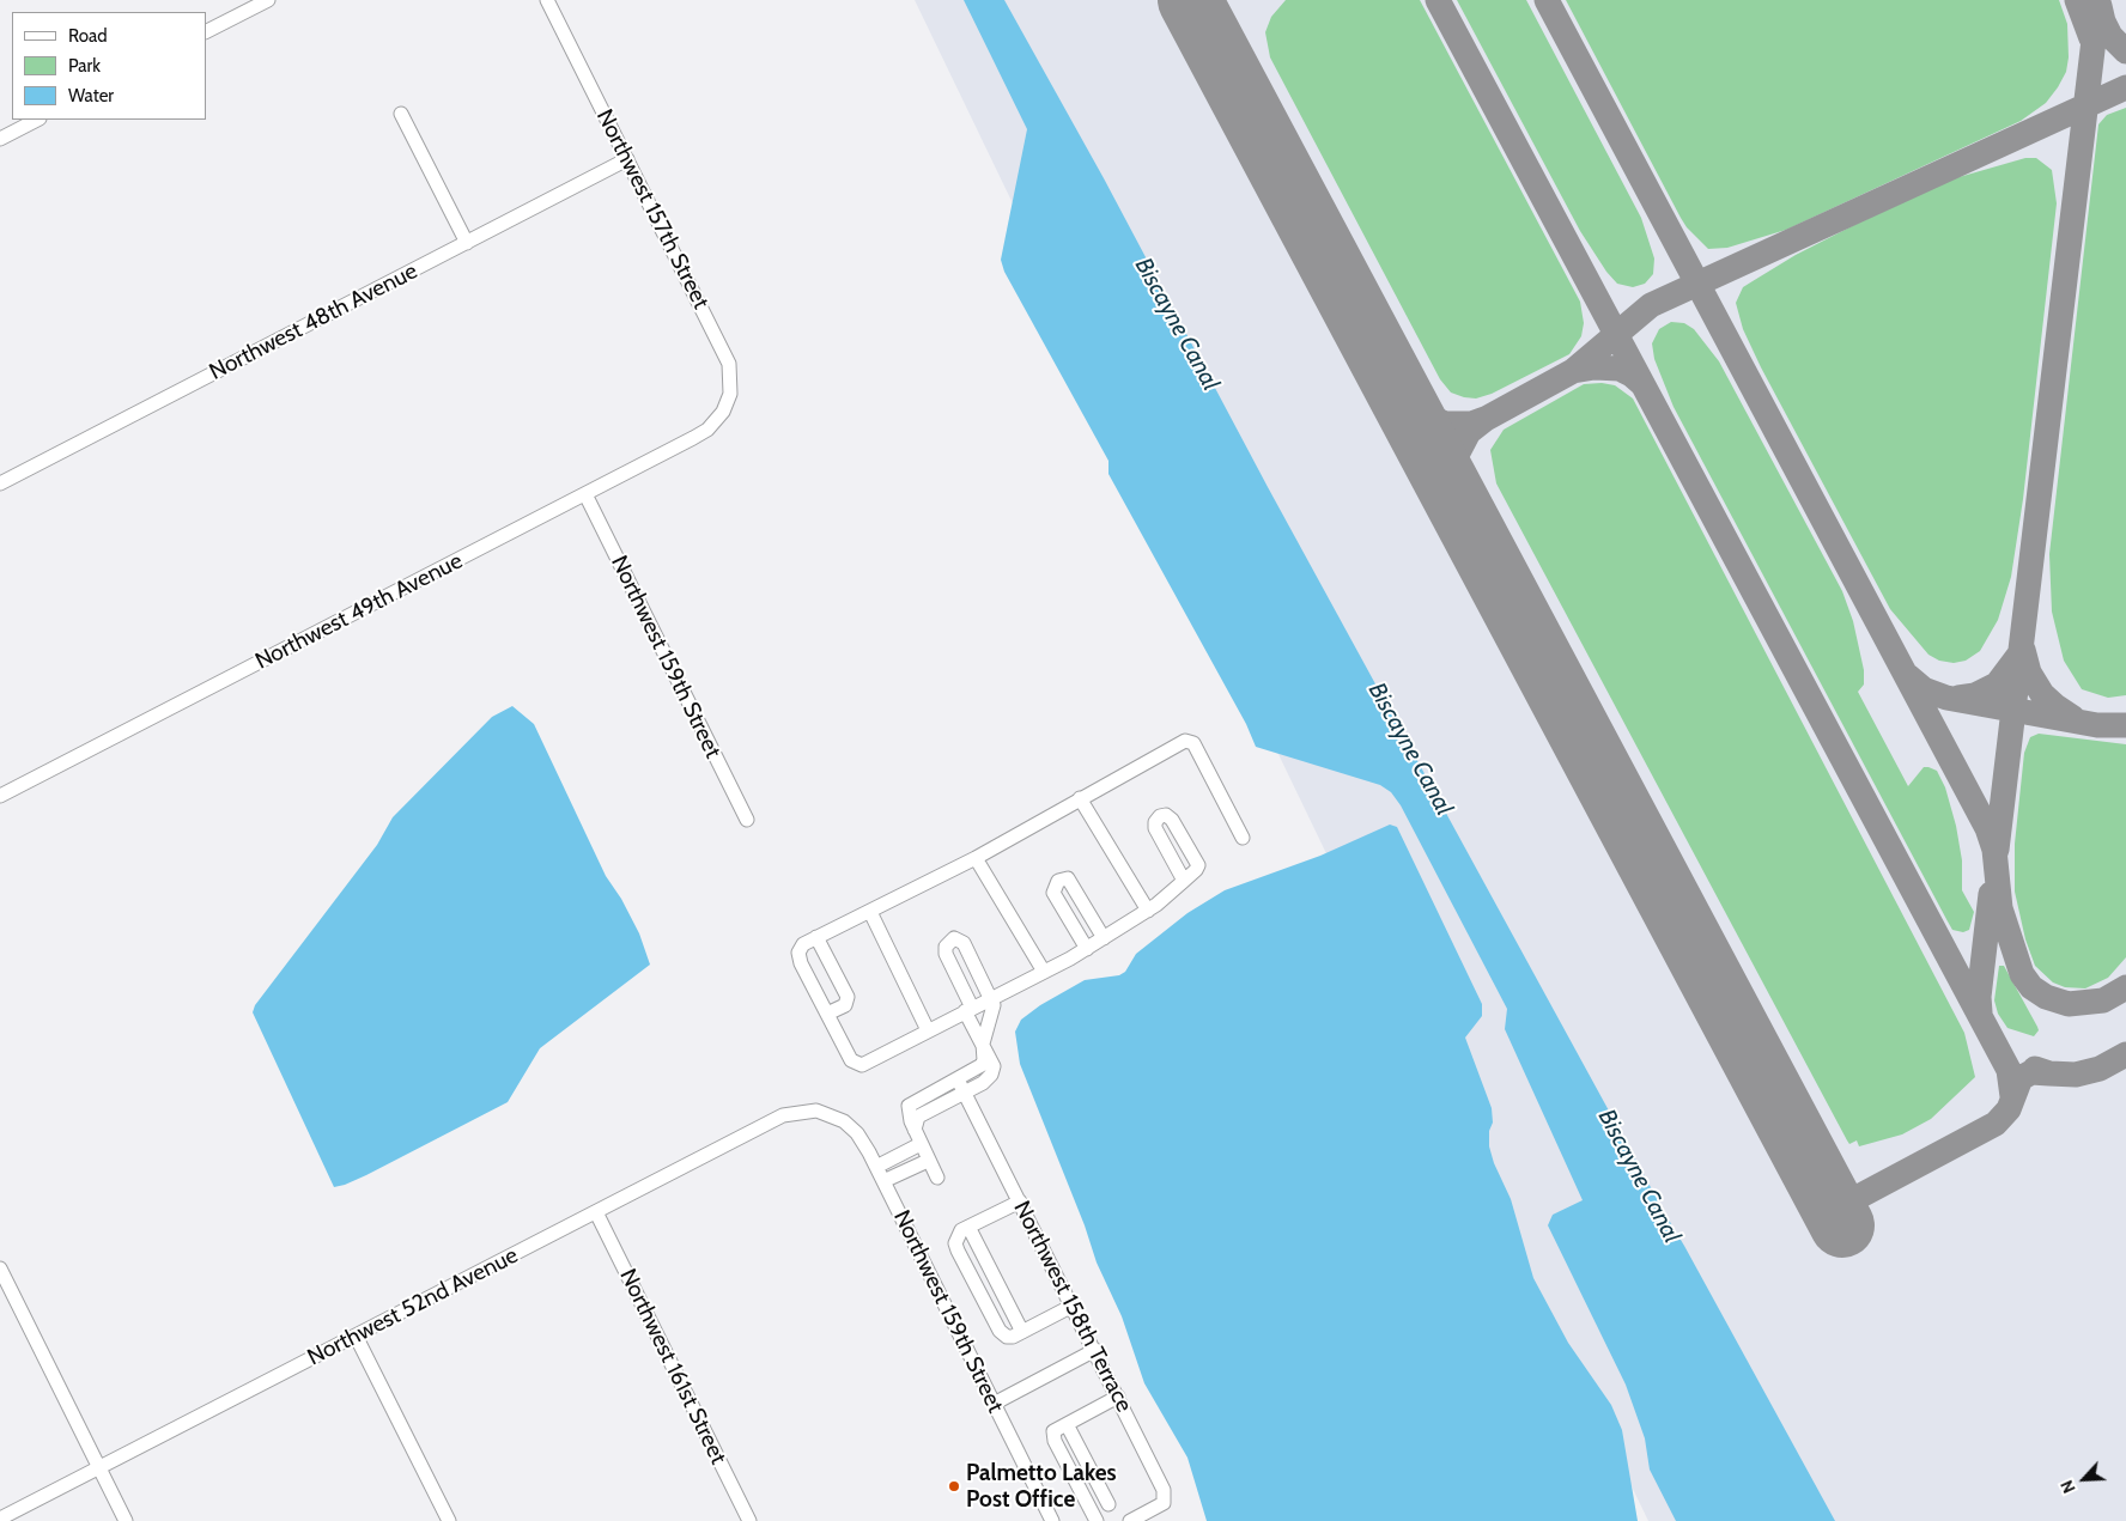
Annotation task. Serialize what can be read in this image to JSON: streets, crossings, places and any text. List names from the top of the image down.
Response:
{
  "streets": {
    "street": [
      "Northwest 157th Street",
      "Northwest 48th Avenue",
      "Northwest 49th Avenue",
      "Northwest 159th Street",
      "Northwest 52nd Avenue",
      "Northwest 158th Terrace",
      "Northwest 161st Street"
    ]
  },
  "crossings": [
    ["Northwest 157th Street", "Northwest 48th Avenue"],
    ["Northwest 157th Street", "Northwest 49th Avenue"],
    ["Northwest 49th Avenue", "Northwest 159th Street"],
    ["Northwest 159th Street", "Northwest 52nd Avenue"],
    ["Northwest 52nd Avenue", "Northwest 161st Street"]
  ],
  "water": ["Biscayne Canal"],
  "places": ["Palmetto Lakes Post Office"],
  "legend": ["Road", "Park", "Water"],
  "north": "bottom left"
}
